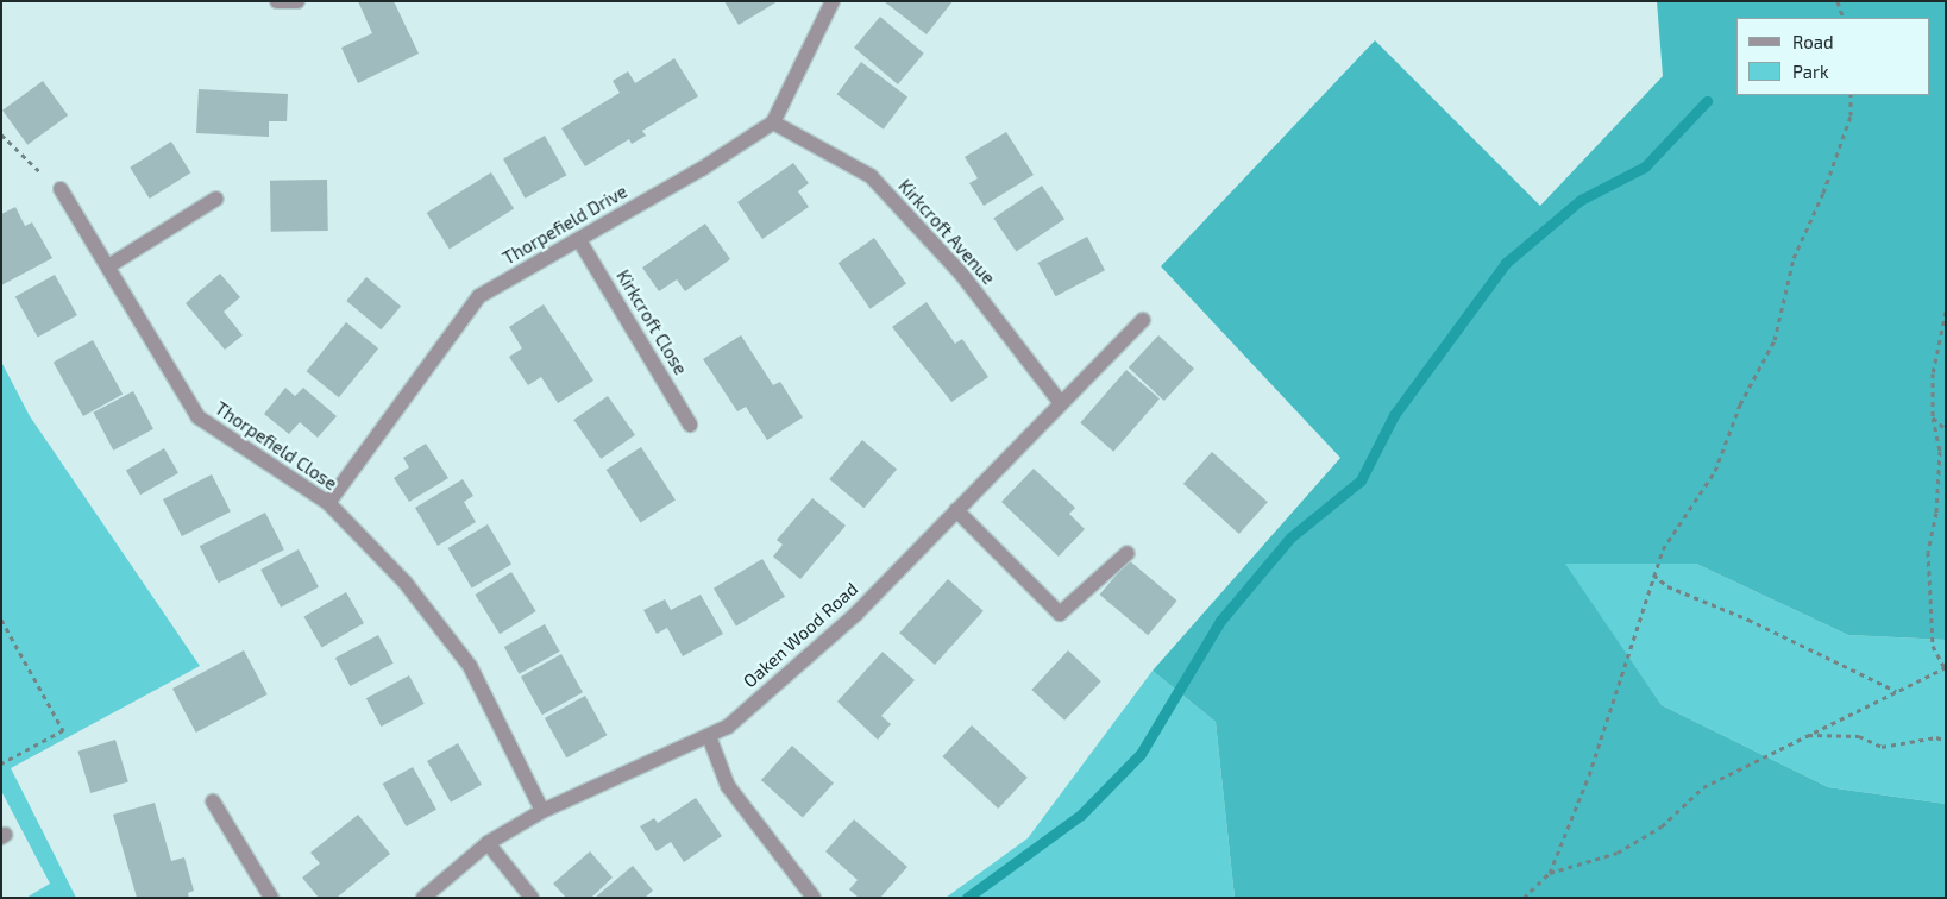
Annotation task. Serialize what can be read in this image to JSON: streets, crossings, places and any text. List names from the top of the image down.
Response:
{
  "streets": {
    "street": [
      "Thorpefield Drive",
      "Kirkcroft Avenue",
      "Kirkcroft Close",
      "Thorpefield Close",
      "Oaken Wood Road"
    ]
  },
  "crossings": [
    ["Thorpefield Drive", "Kirkcroft Avenue"],
    ["Thorpefield Drive", "Kirkcroft Close"],
    ["Thorpefield Drive", "Thorpefield Close"],
    ["Kirkcroft Avenue", "Oaken Wood Road"],
    ["Thorpefield Close", "Oaken Wood Road"]
  ],
  "legend": ["Road", "Park"]
}
